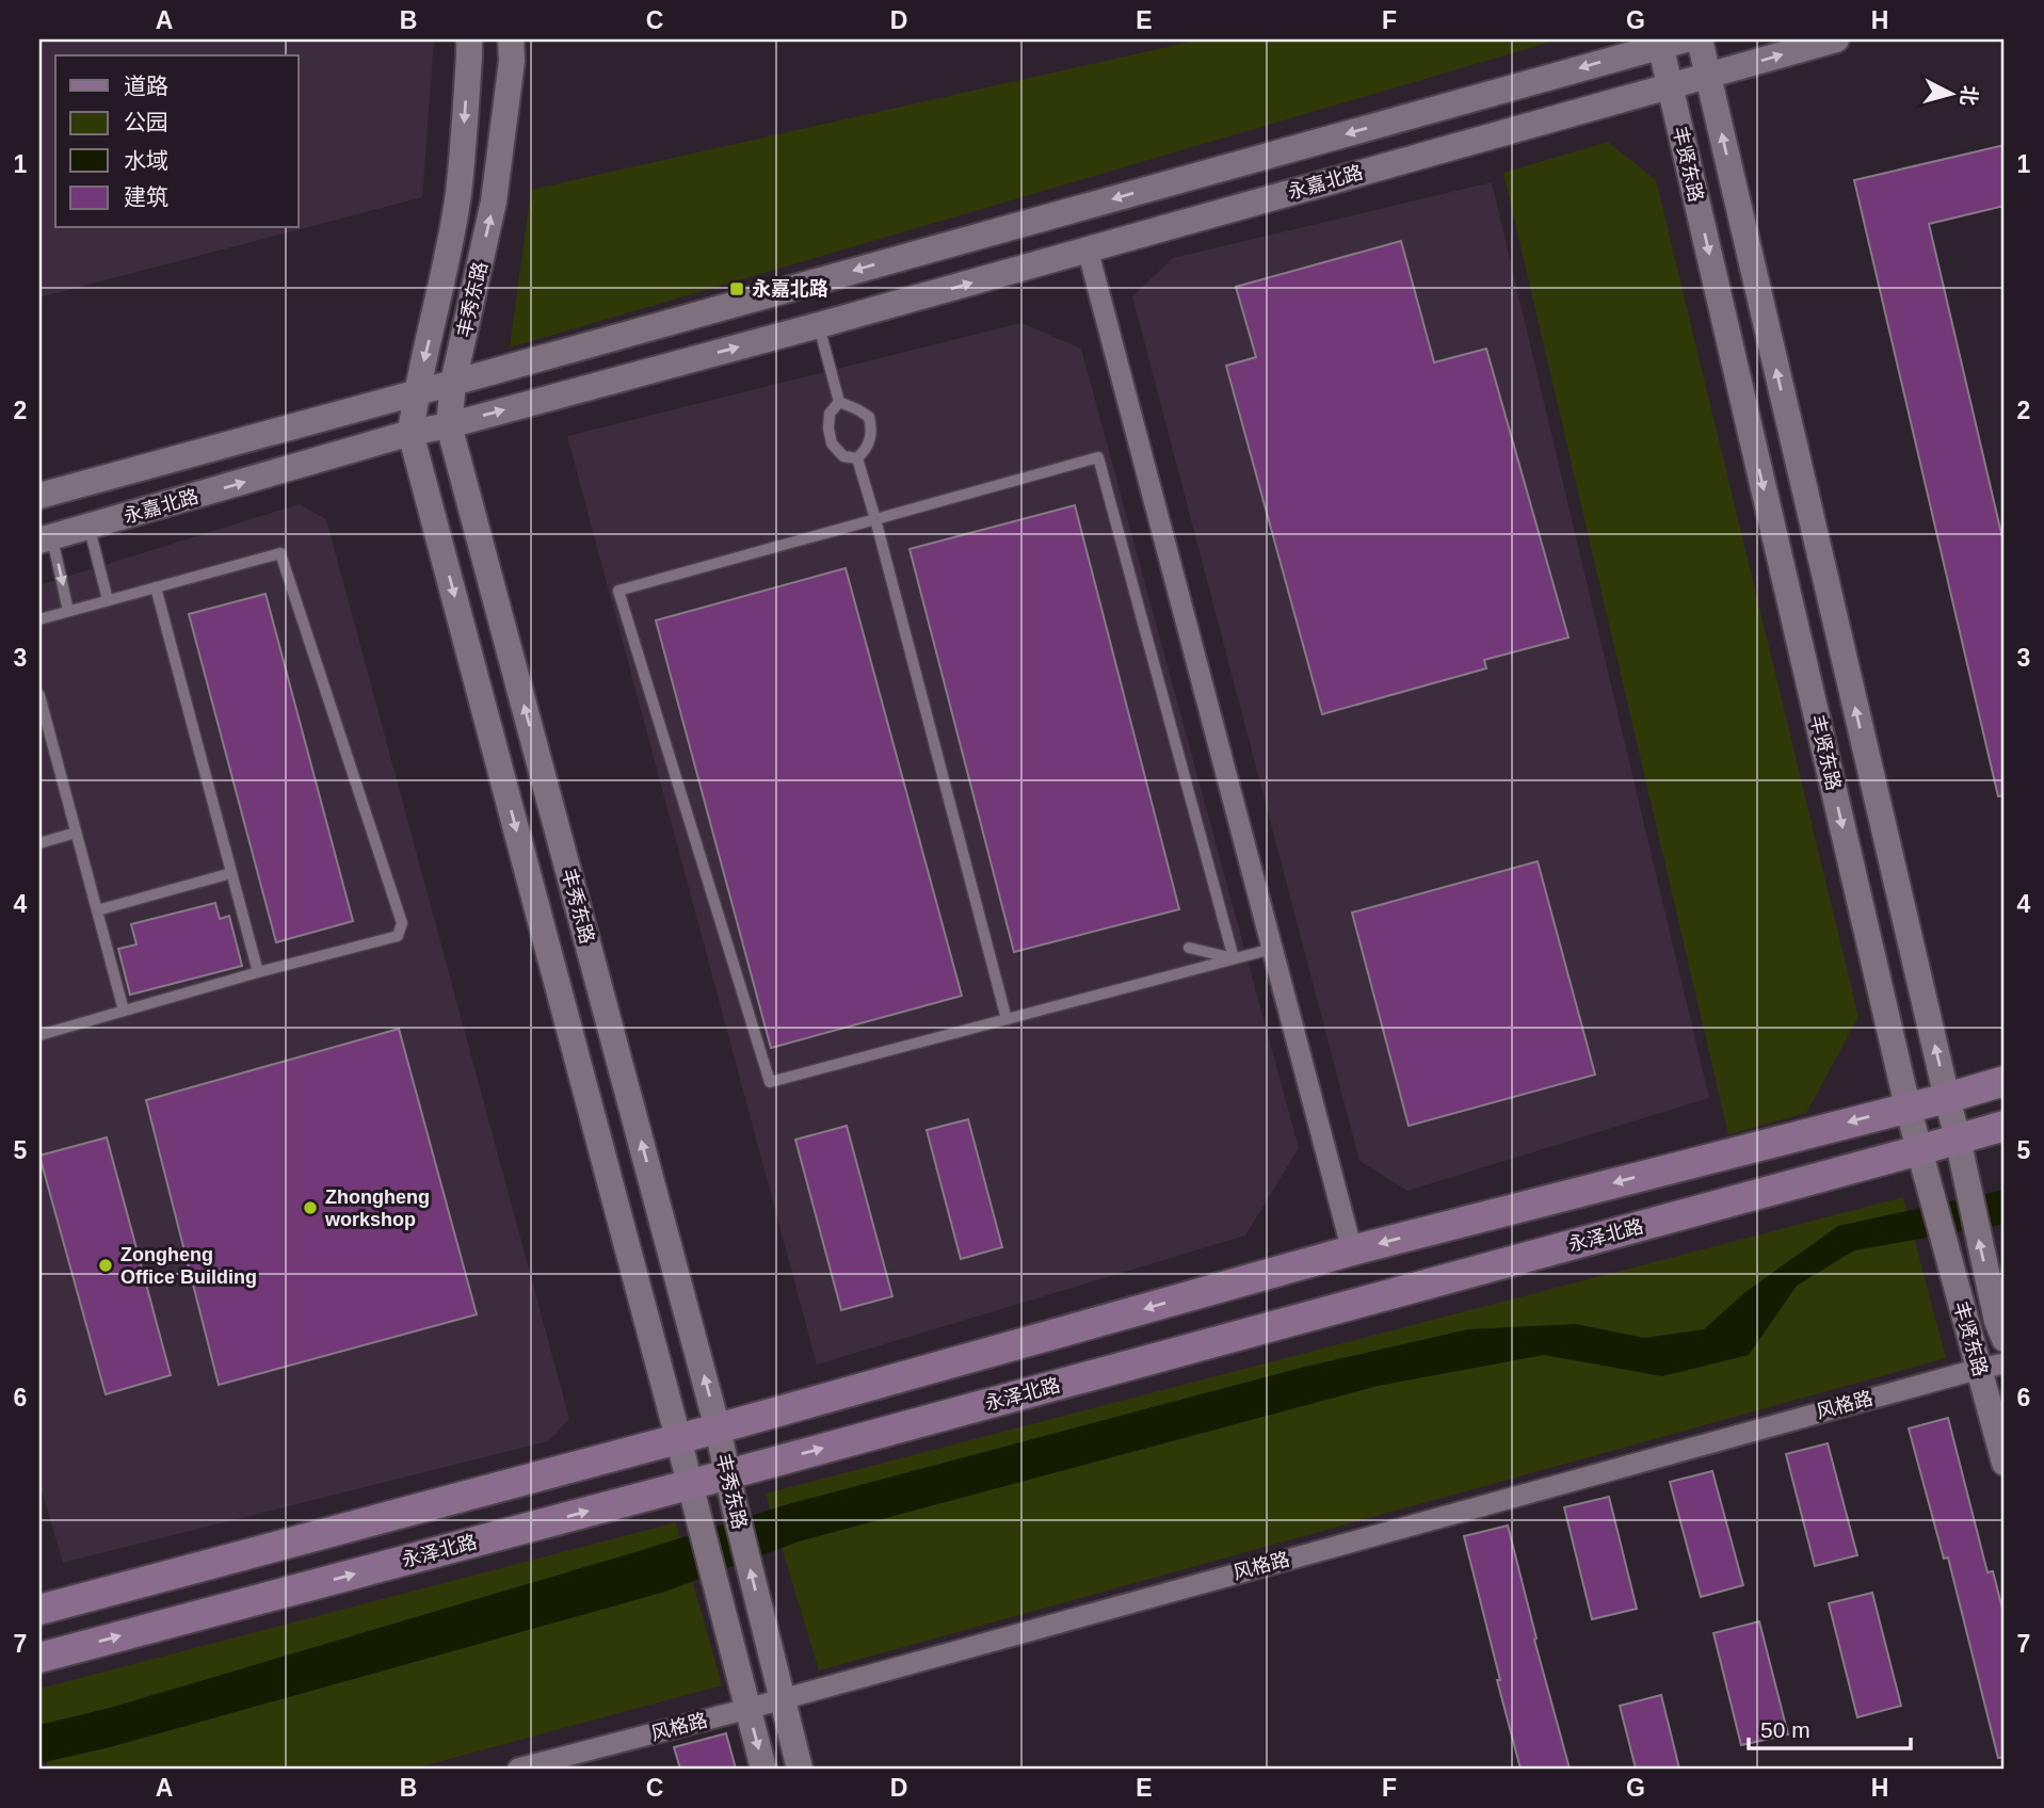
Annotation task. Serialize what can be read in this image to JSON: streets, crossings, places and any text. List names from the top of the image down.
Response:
{
  "streets": {
    "main road": ["永泽北路"],
    "street": [
      "丰贤东路",
      "永嘉北路",
      "丰秀东路",
      "风格路"
    ]
  },
  "crossings": [
    ["丰贤东路", "永嘉北路"],
    ["丰贤东路", "永泽北路"],
    ["丰贤东路", "风格路"],
    ["永嘉北路", "丰秀东路"],
    ["丰秀东路", "永泽北路"],
    ["丰秀东路", "风格路"]
  ],
  "places": {
    "transit": ["永嘉北路"],
    "other": ["Zhongheng workshop", "Zongheng Office Building"]
  },
  "legend": [
    "道路",
    "公园",
    "水域",
    "建筑"
  ],
  "scale_bar": "50 m",
  "north": "right",
  "grid": {
    "columns": [
      "A",
      "B",
      "C",
      "D",
      "E",
      "F",
      "G",
      "H"
    ],
    "rows": [
      "1",
      "2",
      "3",
      "4",
      "5",
      "6",
      "7"
    ]
  }
}
